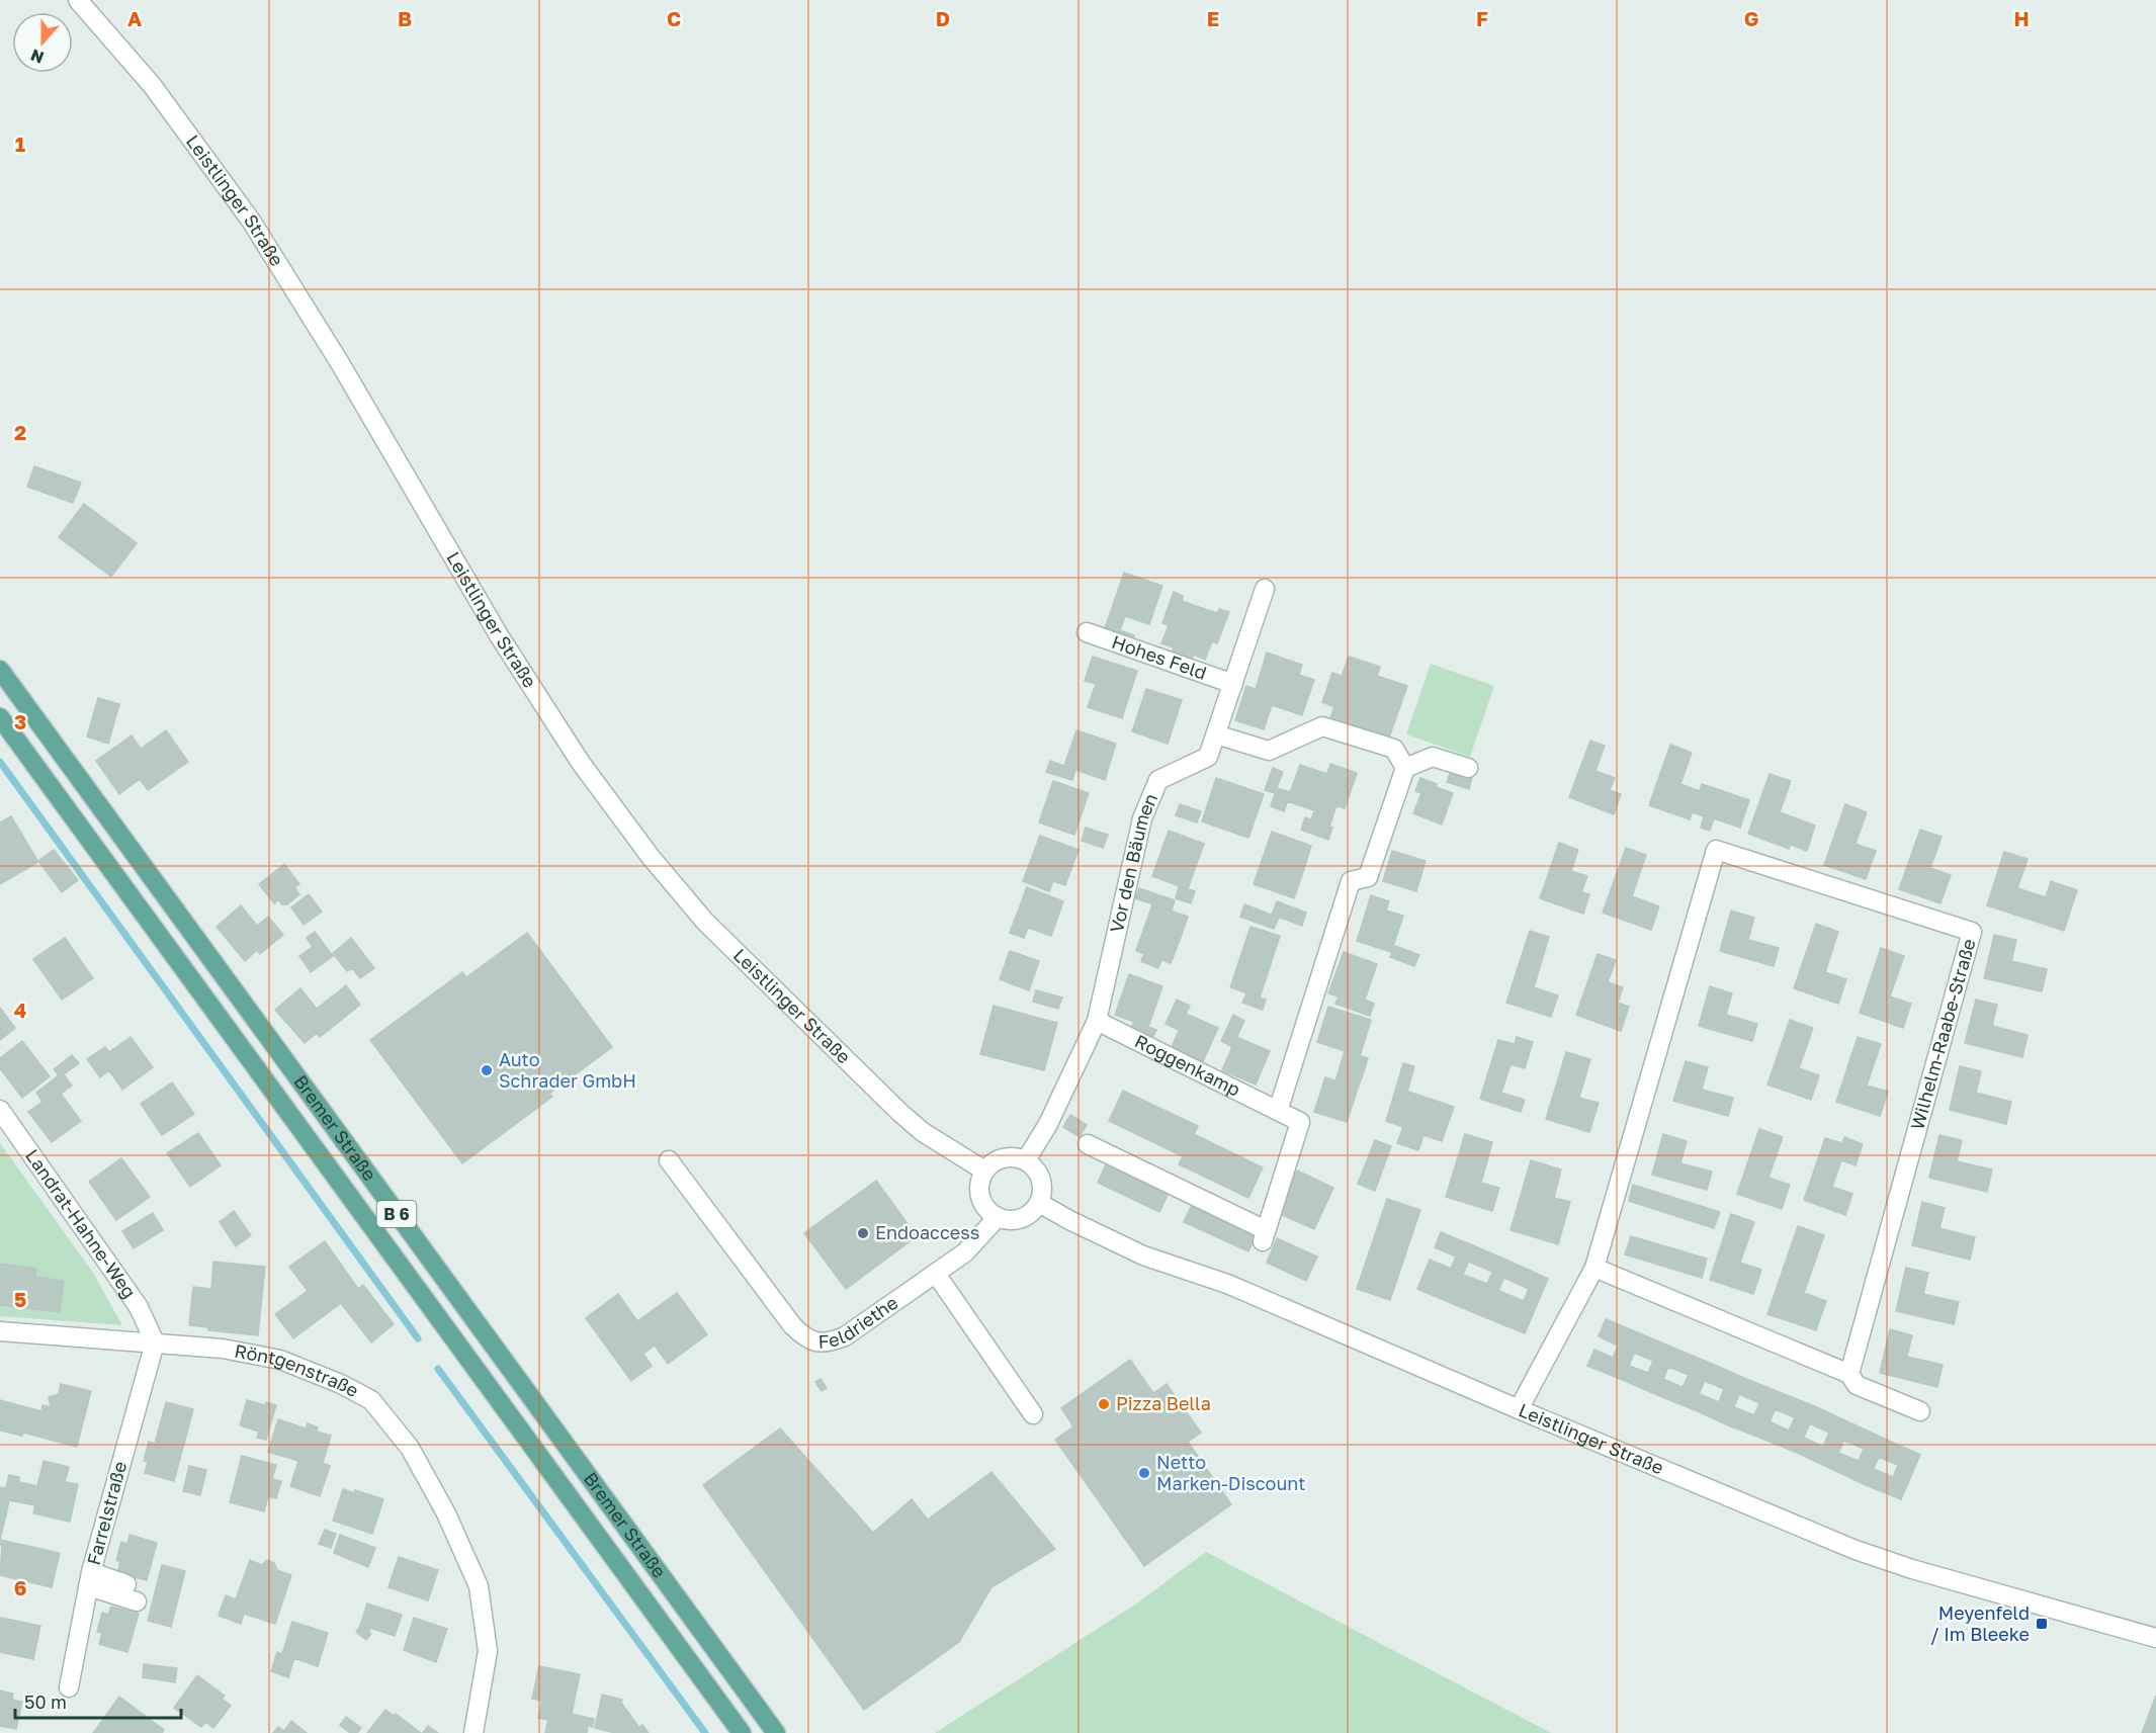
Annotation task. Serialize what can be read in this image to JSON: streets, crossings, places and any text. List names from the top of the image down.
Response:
{
  "streets": {
    "main road": ["Bremer Straße", "B 6"],
    "street": [
      "Leistlinger Straße",
      "Hohes Feld",
      "Vor den Bäumen",
      "Wilhelm-Raabe-Straße",
      "Roggenkamp",
      "Landrat-Hahne-Weg",
      "Feldriethe",
      "Röntgenstraße",
      "Farrelstraße"
    ]
  },
  "crossings": [
    ["Leistlinger Straße", "Vor den Bäumen"],
    ["Leistlinger Straße", "Wilhelm-Raabe-Straße"],
    ["Leistlinger Straße", "Feldriethe"],
    ["Hohes Feld", "Vor den Bäumen"],
    ["Vor den Bäumen", "Roggenkamp"],
    ["Vor den Bäumen", "Feldriethe"],
    ["Landrat-Hahne-Weg", "Röntgenstraße"],
    ["Landrat-Hahne-Weg", "Farrelstraße"],
    ["Röntgenstraße", "Farrelstraße"]
  ],
  "places": {
    "other": [
      "Auto Schrader GmbH",
      "Endoaccess",
      "Pizza Bella",
      "Netto Marken-Discount"
    ],
    "transit": ["Meyenfeld / Im Bleeke"]
  },
  "scale_bar": "50 m",
  "north": "bottom",
  "grid": {
    "columns": [
      "A",
      "B",
      "C",
      "D",
      "E",
      "F",
      "G",
      "H"
    ],
    "rows": [
      "1",
      "2",
      "3",
      "4",
      "5",
      "6"
    ]
  }
}
